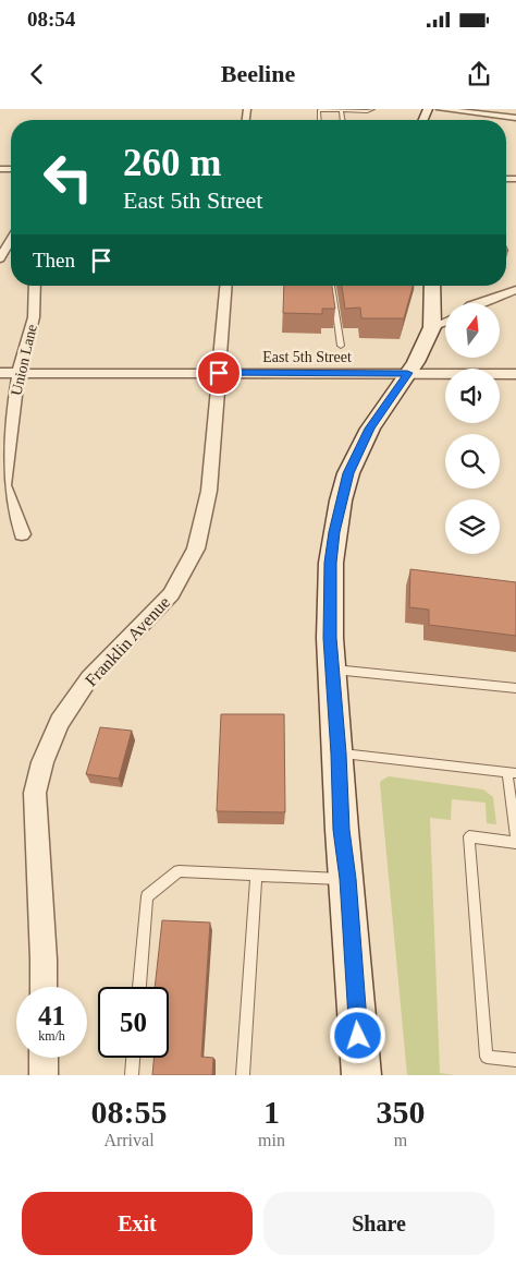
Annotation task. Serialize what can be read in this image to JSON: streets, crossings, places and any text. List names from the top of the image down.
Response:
{
  "streets": {
    "street": ["East 5th Street", "Union Lane", "Franklin Avenue"]
  },
  "crossings": [
    ["East 5th Street", "Union Lane"],
    ["East 5th Street", "Franklin Avenue"]
  ],
  "north": "top",
  "page": {
    "status": "08:54",
    "header": "Beeline",
    "turn": ["260 m", "East 5th Street"],
    "then": "Then",
    "speed": "41 km/h",
    "limit": "50",
    "eta": [
      "08:55",
      "Arrival",
      "1",
      "min",
      "350",
      "m"
    ],
    "buttons": ["Exit", "Share"]
  }
}
